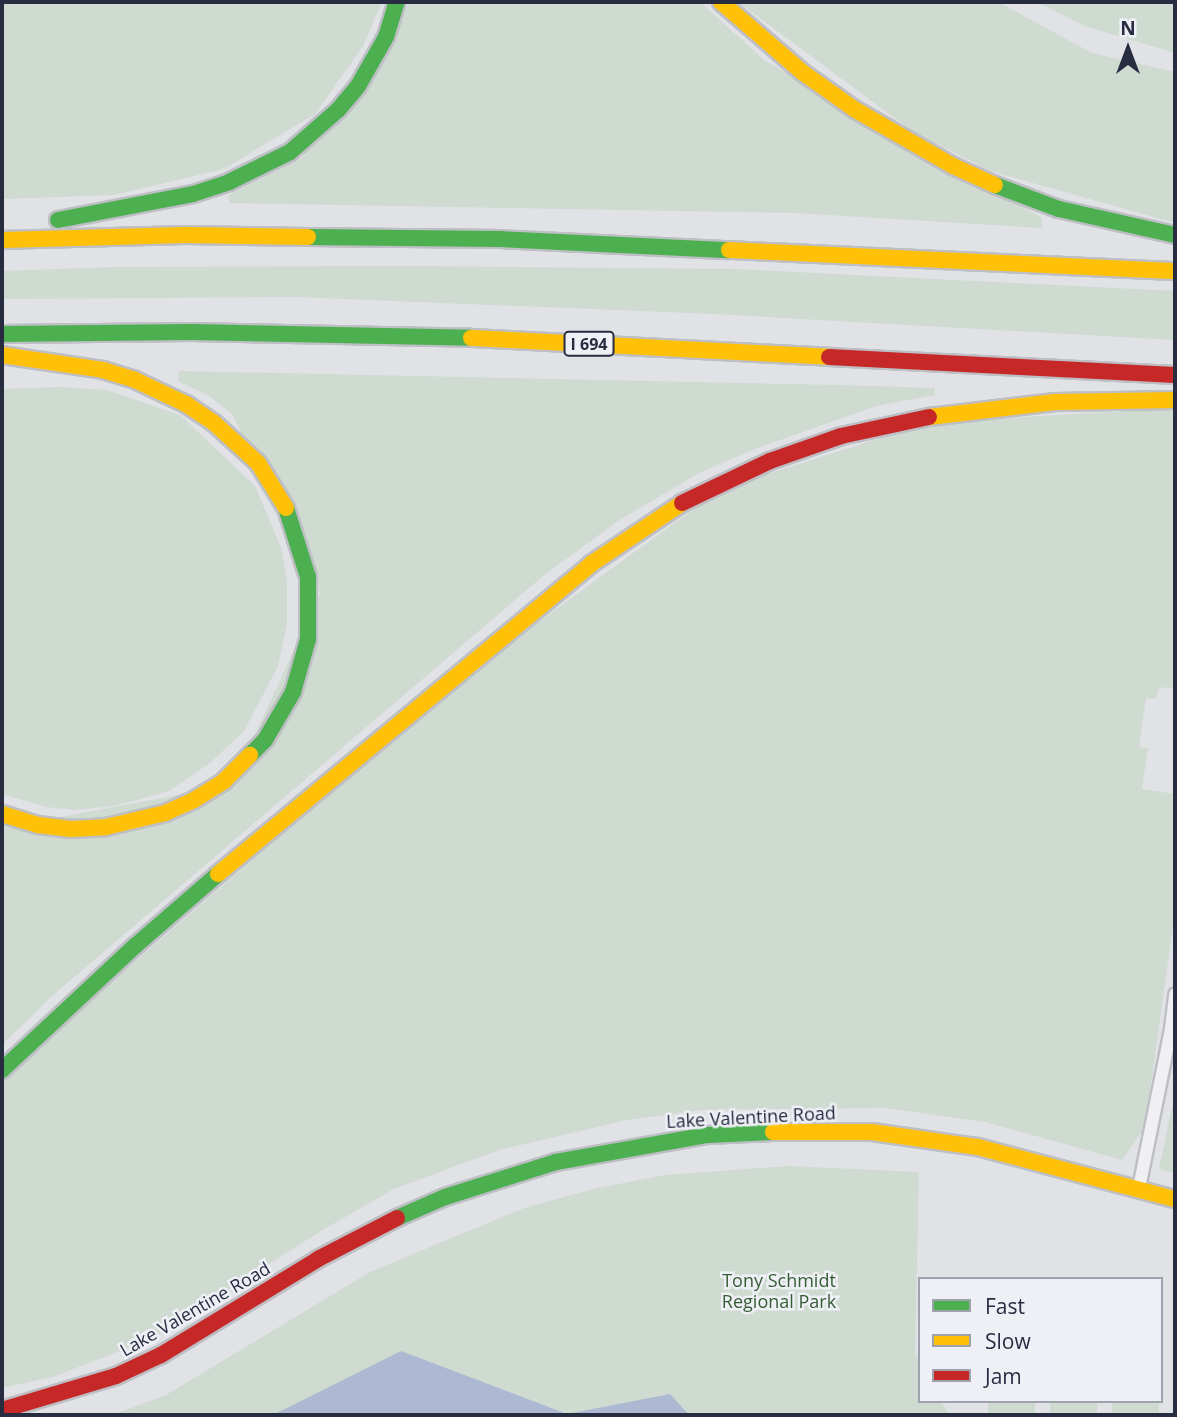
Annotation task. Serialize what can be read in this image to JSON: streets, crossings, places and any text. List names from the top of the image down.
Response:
{
  "streets": {
    "main road": ["I 694", "Lake Valentine Road"]
  },
  "parks": ["Tony Schmidt Regional Park"],
  "legend": ["Fast", "Slow", "Jam"],
  "north": "top"
}
